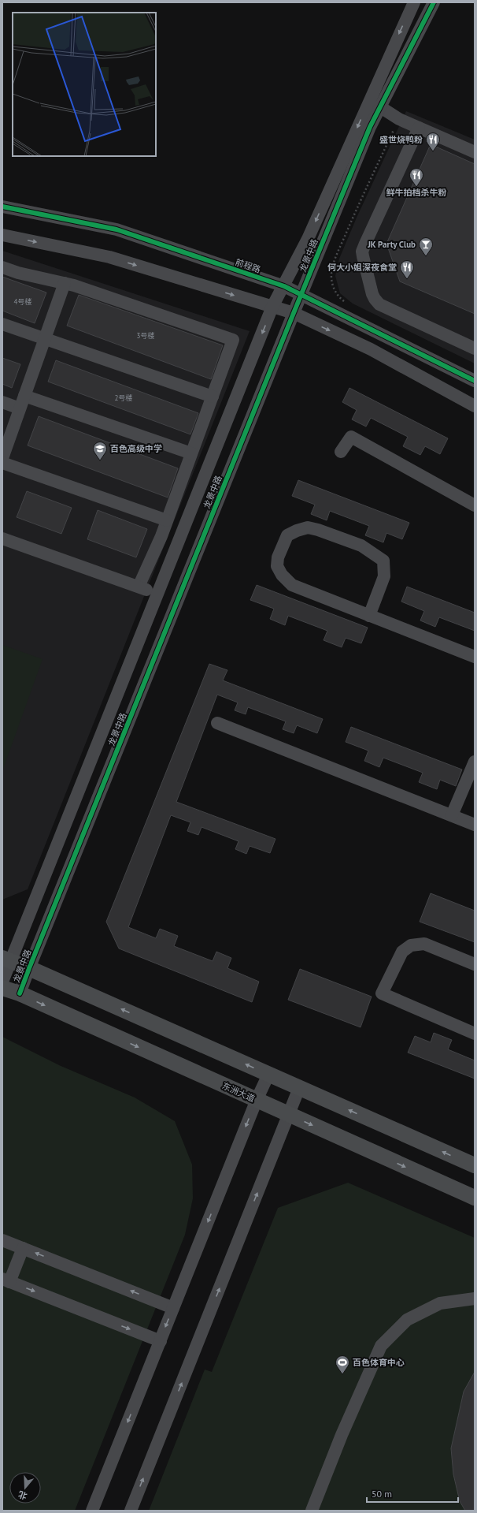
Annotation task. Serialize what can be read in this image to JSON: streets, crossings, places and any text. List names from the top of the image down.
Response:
{
  "streets": {
    "main road": ["东洲大道"],
    "street": ["龙景中路", "前程路"]
  },
  "crossings": [
    ["龙景中路", "前程路"],
    ["龙景中路", "东洲大道"]
  ],
  "places": {
    "restaurant": ["盛世烧鸭粉", "鲜牛拍档杀牛粉", "何大小姐深夜食堂"],
    "bar": ["JK Party Club"],
    "school or university": ["百色高级中学"],
    "sports": ["百色体育中心"]
  },
  "house_numbers": ["4号楼", "3号楼", "2号楼"],
  "scale_bar": "50 m",
  "north": "bottom"
}
